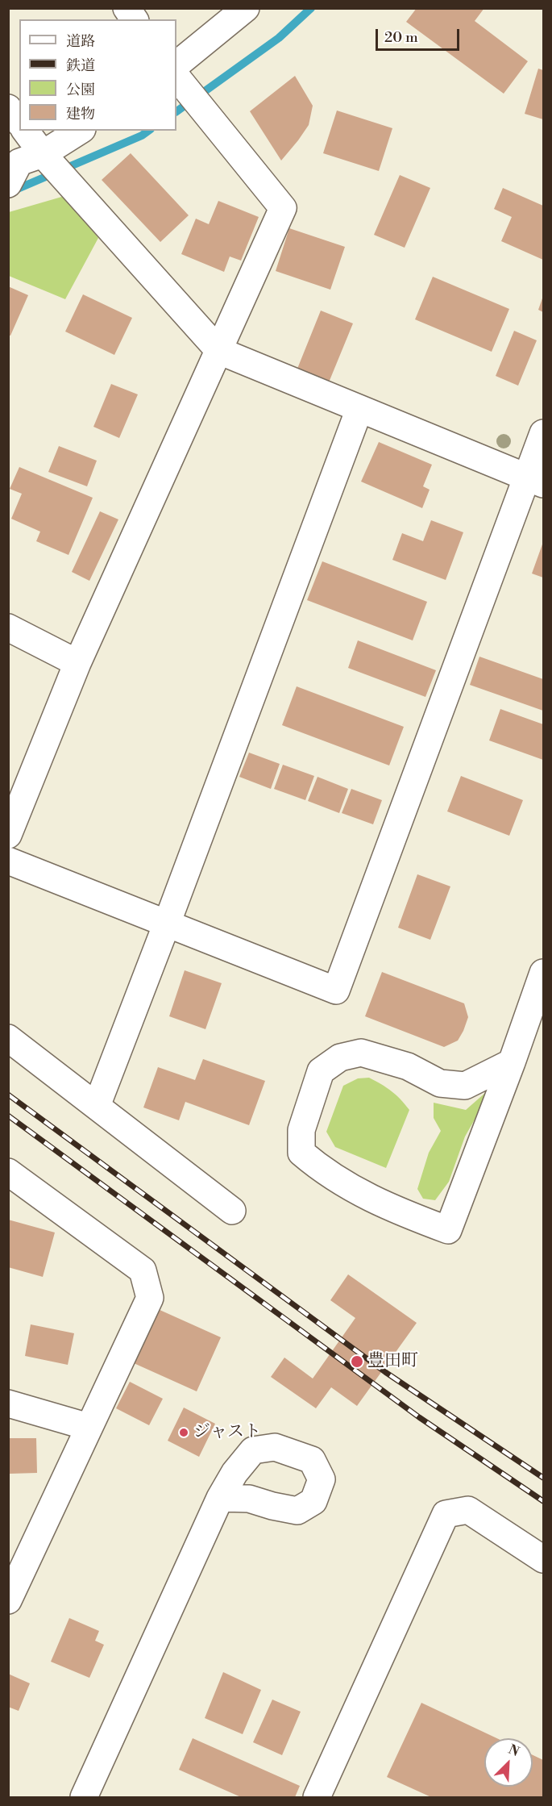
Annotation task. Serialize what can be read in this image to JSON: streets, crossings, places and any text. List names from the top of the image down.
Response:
{
  "places": ["豊田町", "ジャスト"],
  "legend": [
    "道路",
    "鉄道",
    "公園",
    "建物"
  ],
  "scale_bar": "20 m",
  "north": "top right"
}
